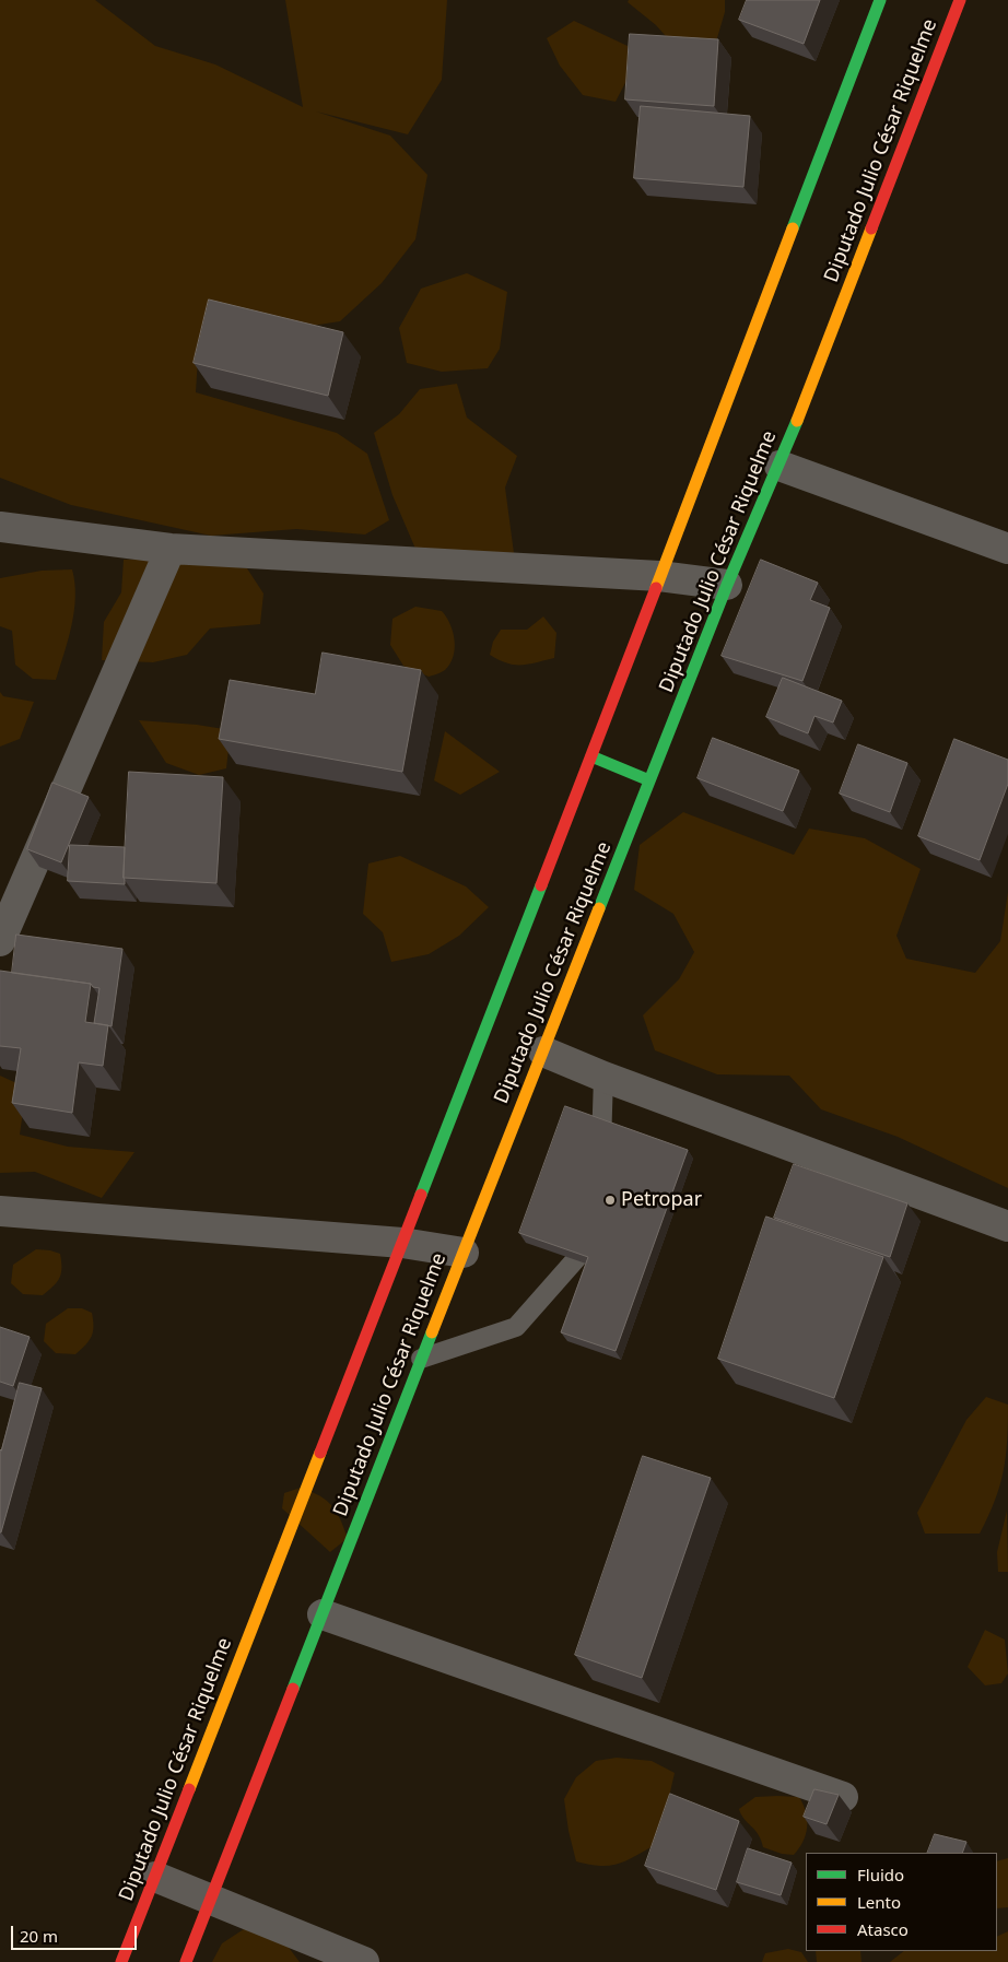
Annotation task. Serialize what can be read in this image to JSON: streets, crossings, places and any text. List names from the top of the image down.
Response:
{
  "streets": {
    "street": ["Diputado Julio César Riquelme"]
  },
  "places": ["Petropar"],
  "legend": ["Fluido", "Lento", "Atasco"],
  "scale_bar": "20 m"
}
